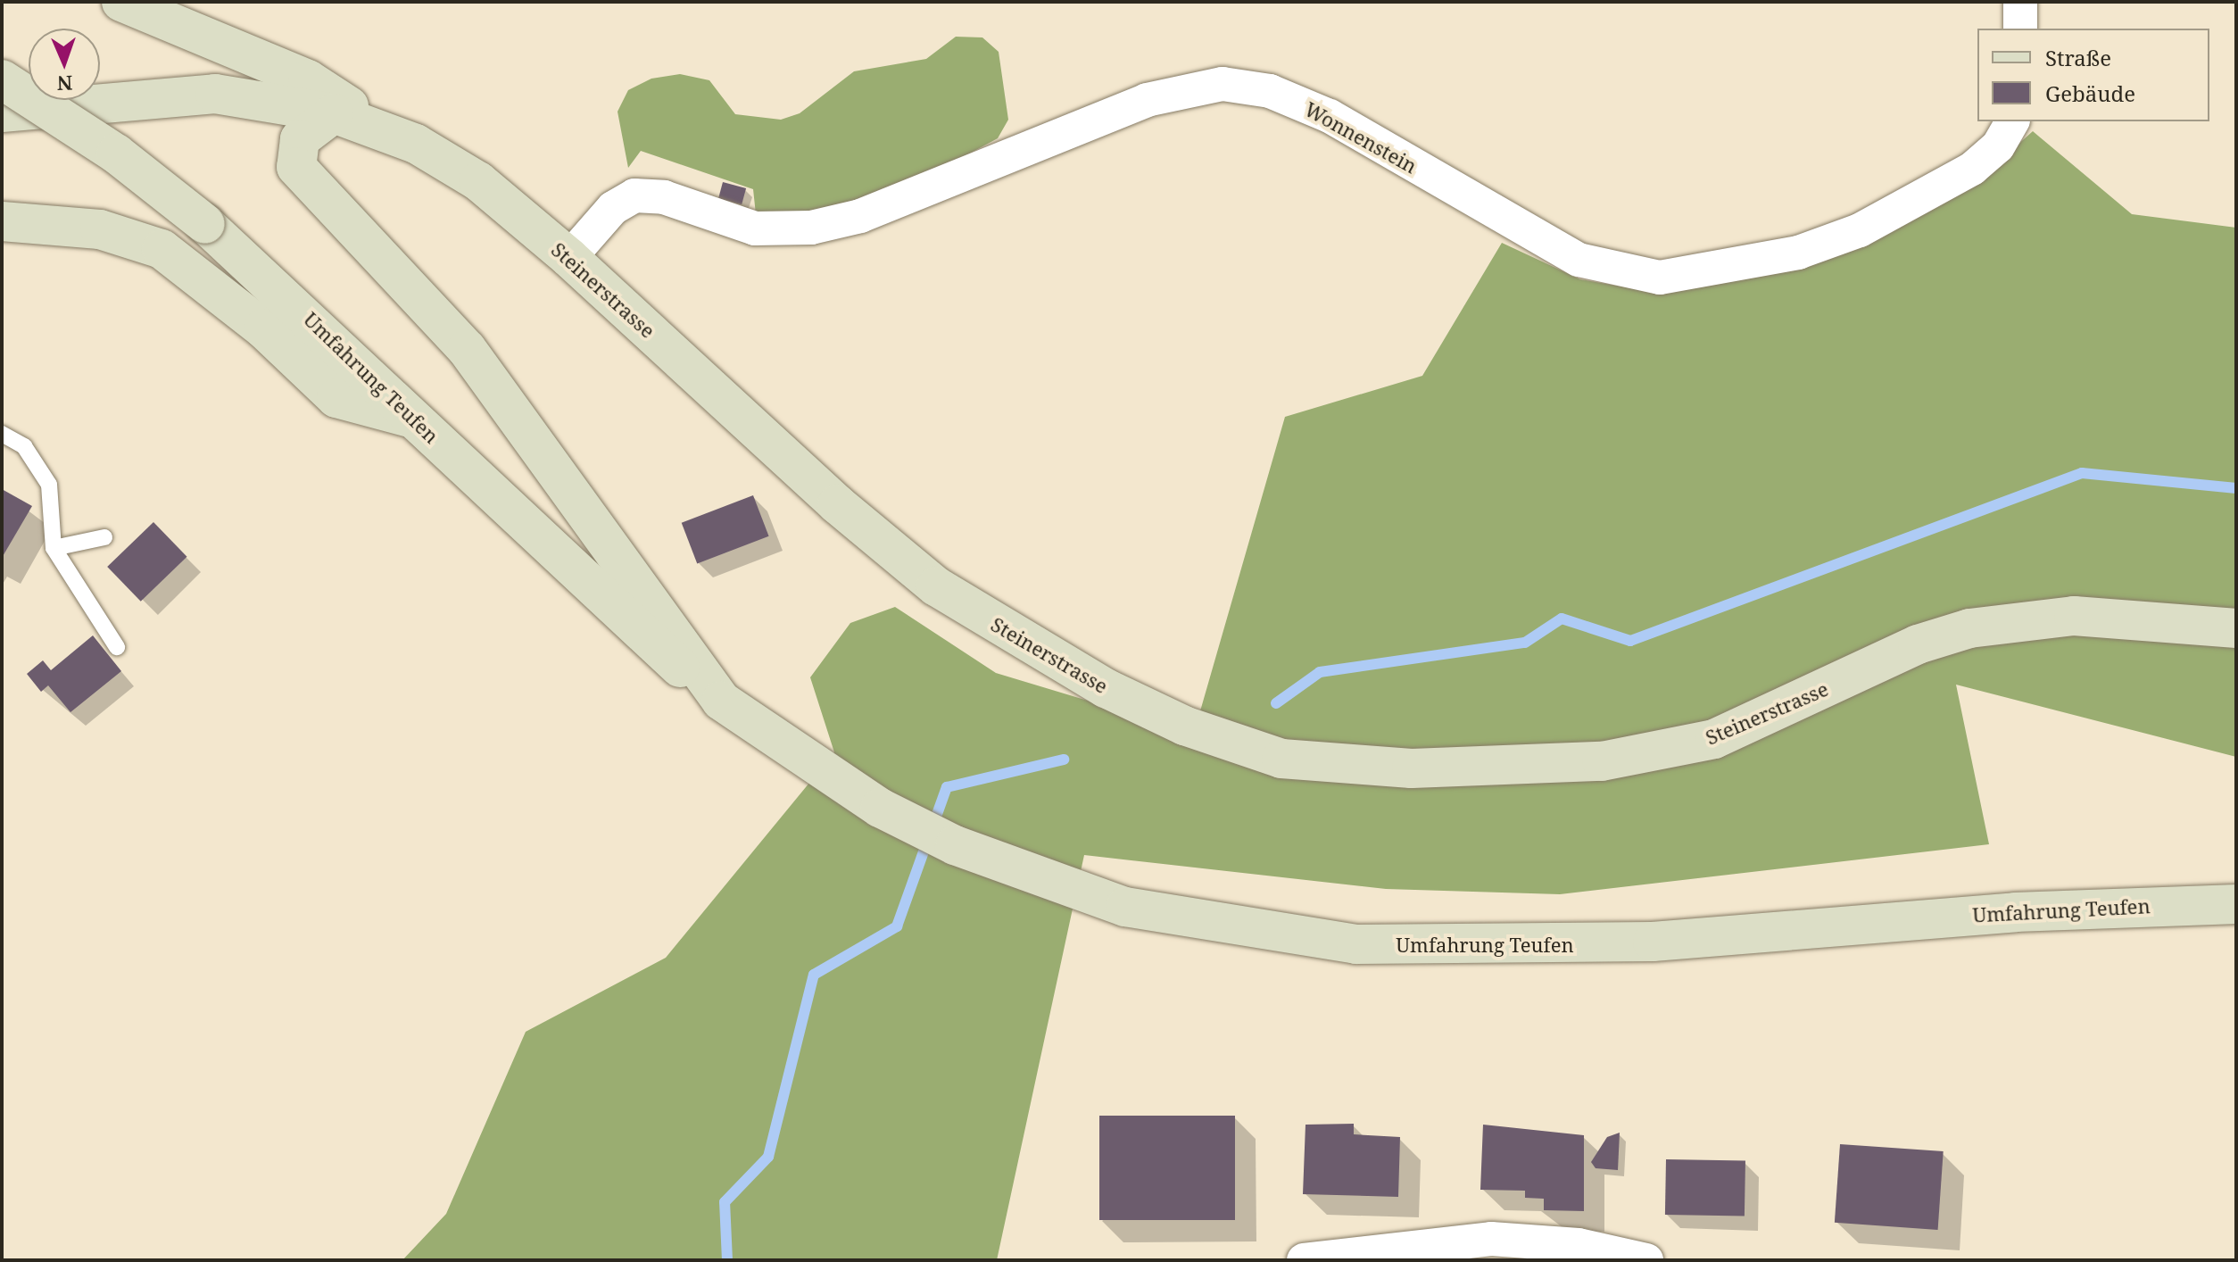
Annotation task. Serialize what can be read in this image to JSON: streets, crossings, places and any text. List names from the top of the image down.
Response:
{
  "streets": {
    "main road": ["Steinerstrasse", "Umfahrung Teufen"],
    "street": ["Wonnenstein"]
  },
  "crossings": [
    ["Wonnenstein", "Steinerstrasse"]
  ],
  "legend": ["Straße", "Gebäude"],
  "north": "bottom"
}
